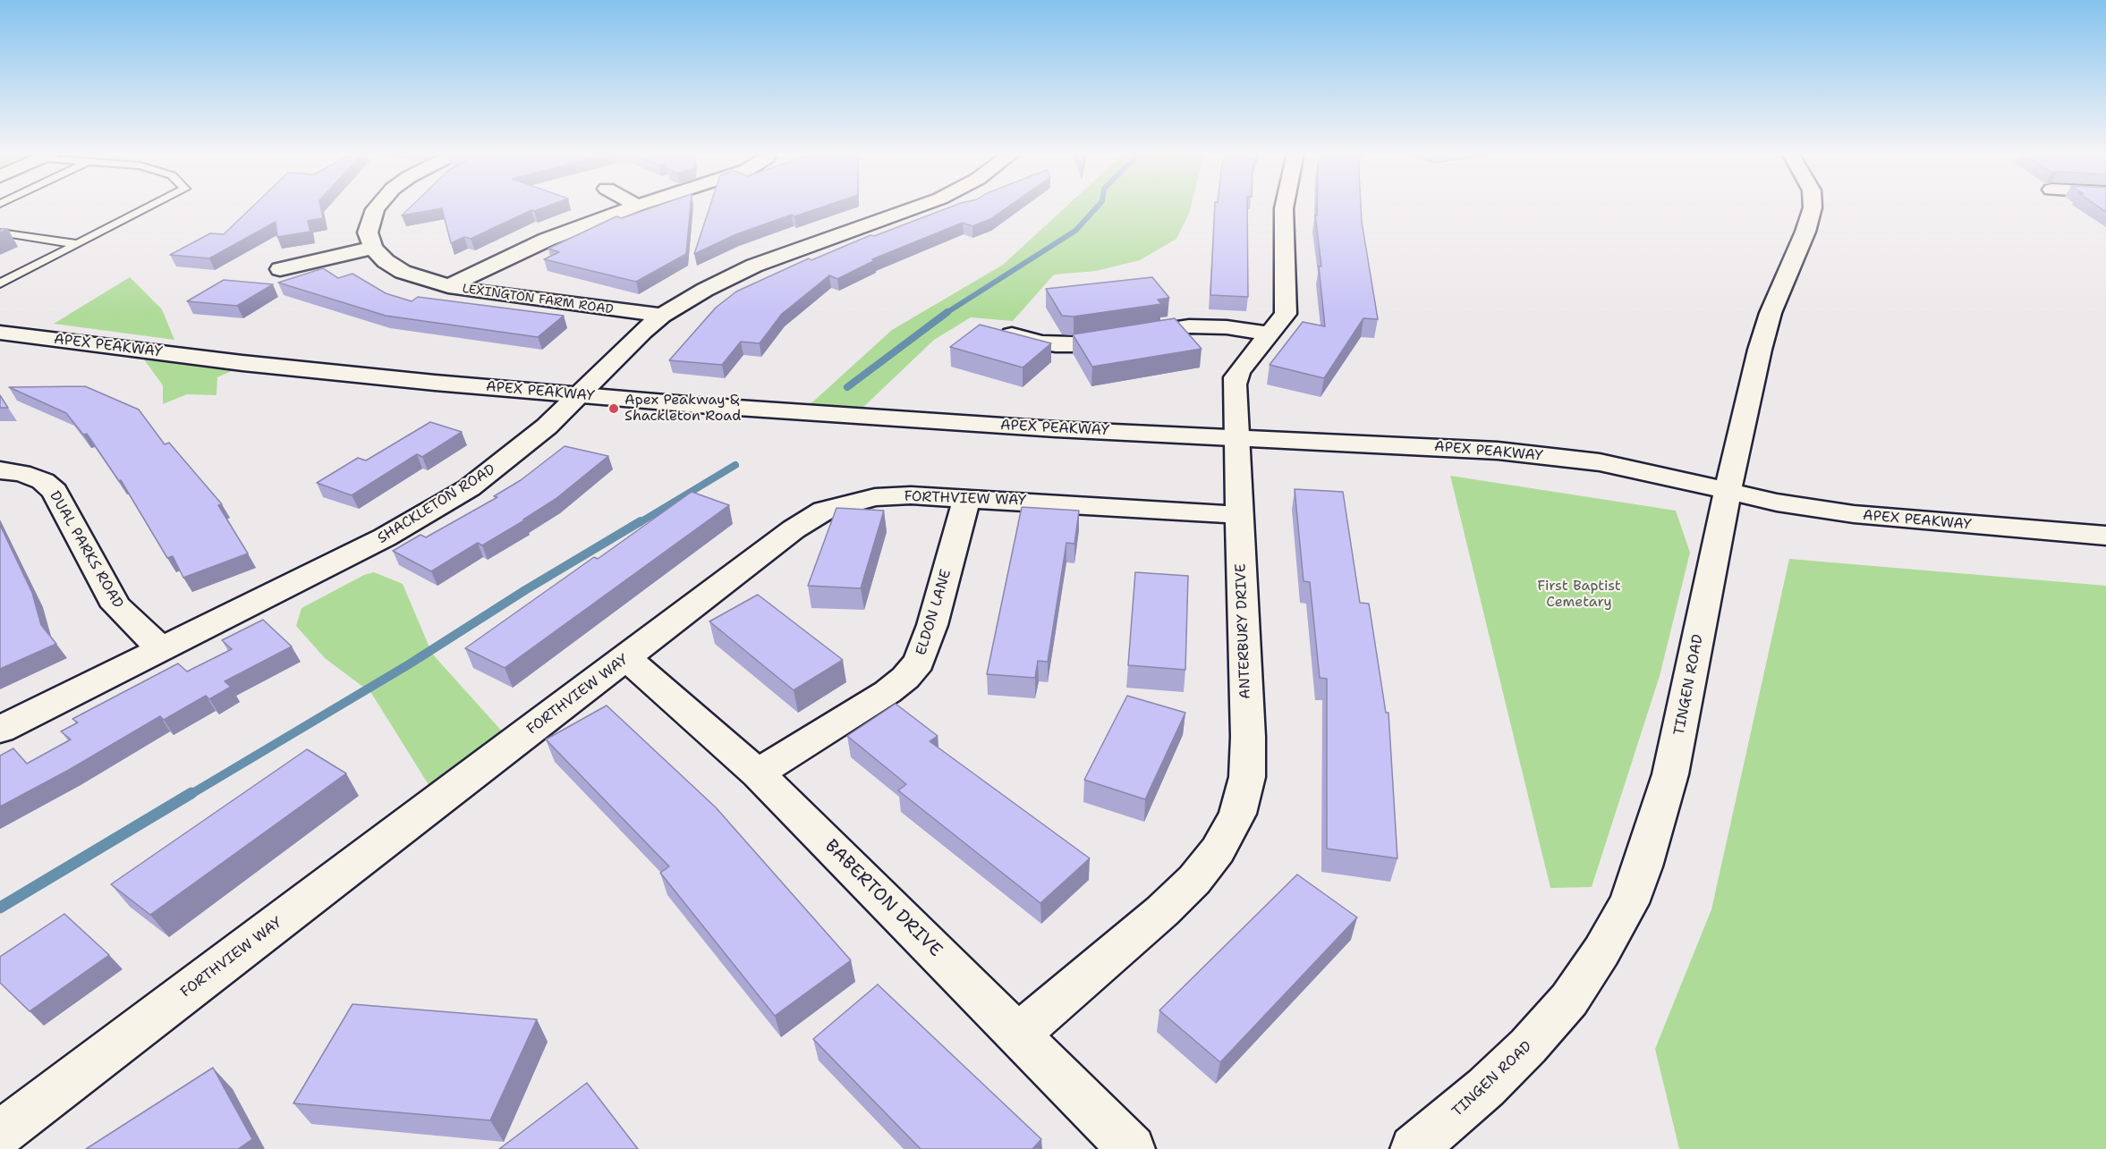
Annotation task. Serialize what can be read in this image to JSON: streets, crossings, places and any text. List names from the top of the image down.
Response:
{
  "streets": {
    "street": [
      "LEXINGTON FARM ROAD",
      "APEX PEAKWAY",
      "FORTHVIEW WAY",
      "SHACKLETON ROAD",
      "DUAL PARKS ROAD",
      "ELDON LANE",
      "ANTERBURY DRIVE",
      "TINGEN ROAD",
      "BABERTON DRIVE"
    ]
  },
  "crossings": [
    ["LEXINGTON FARM ROAD", "SHACKLETON ROAD"],
    ["APEX PEAKWAY", "SHACKLETON ROAD"],
    ["APEX PEAKWAY", "ANTERBURY DRIVE"],
    ["APEX PEAKWAY", "TINGEN ROAD"],
    ["FORTHVIEW WAY", "ELDON LANE"],
    ["FORTHVIEW WAY", "ANTERBURY DRIVE"],
    ["FORTHVIEW WAY", "BABERTON DRIVE"],
    ["SHACKLETON ROAD", "DUAL PARKS ROAD"],
    ["ELDON LANE", "BABERTON DRIVE"],
    ["ANTERBURY DRIVE", "BABERTON DRIVE"]
  ],
  "parks": ["First Baptist Cemetary"],
  "places": ["Apex Peakway & Shackleton Road"]
}
